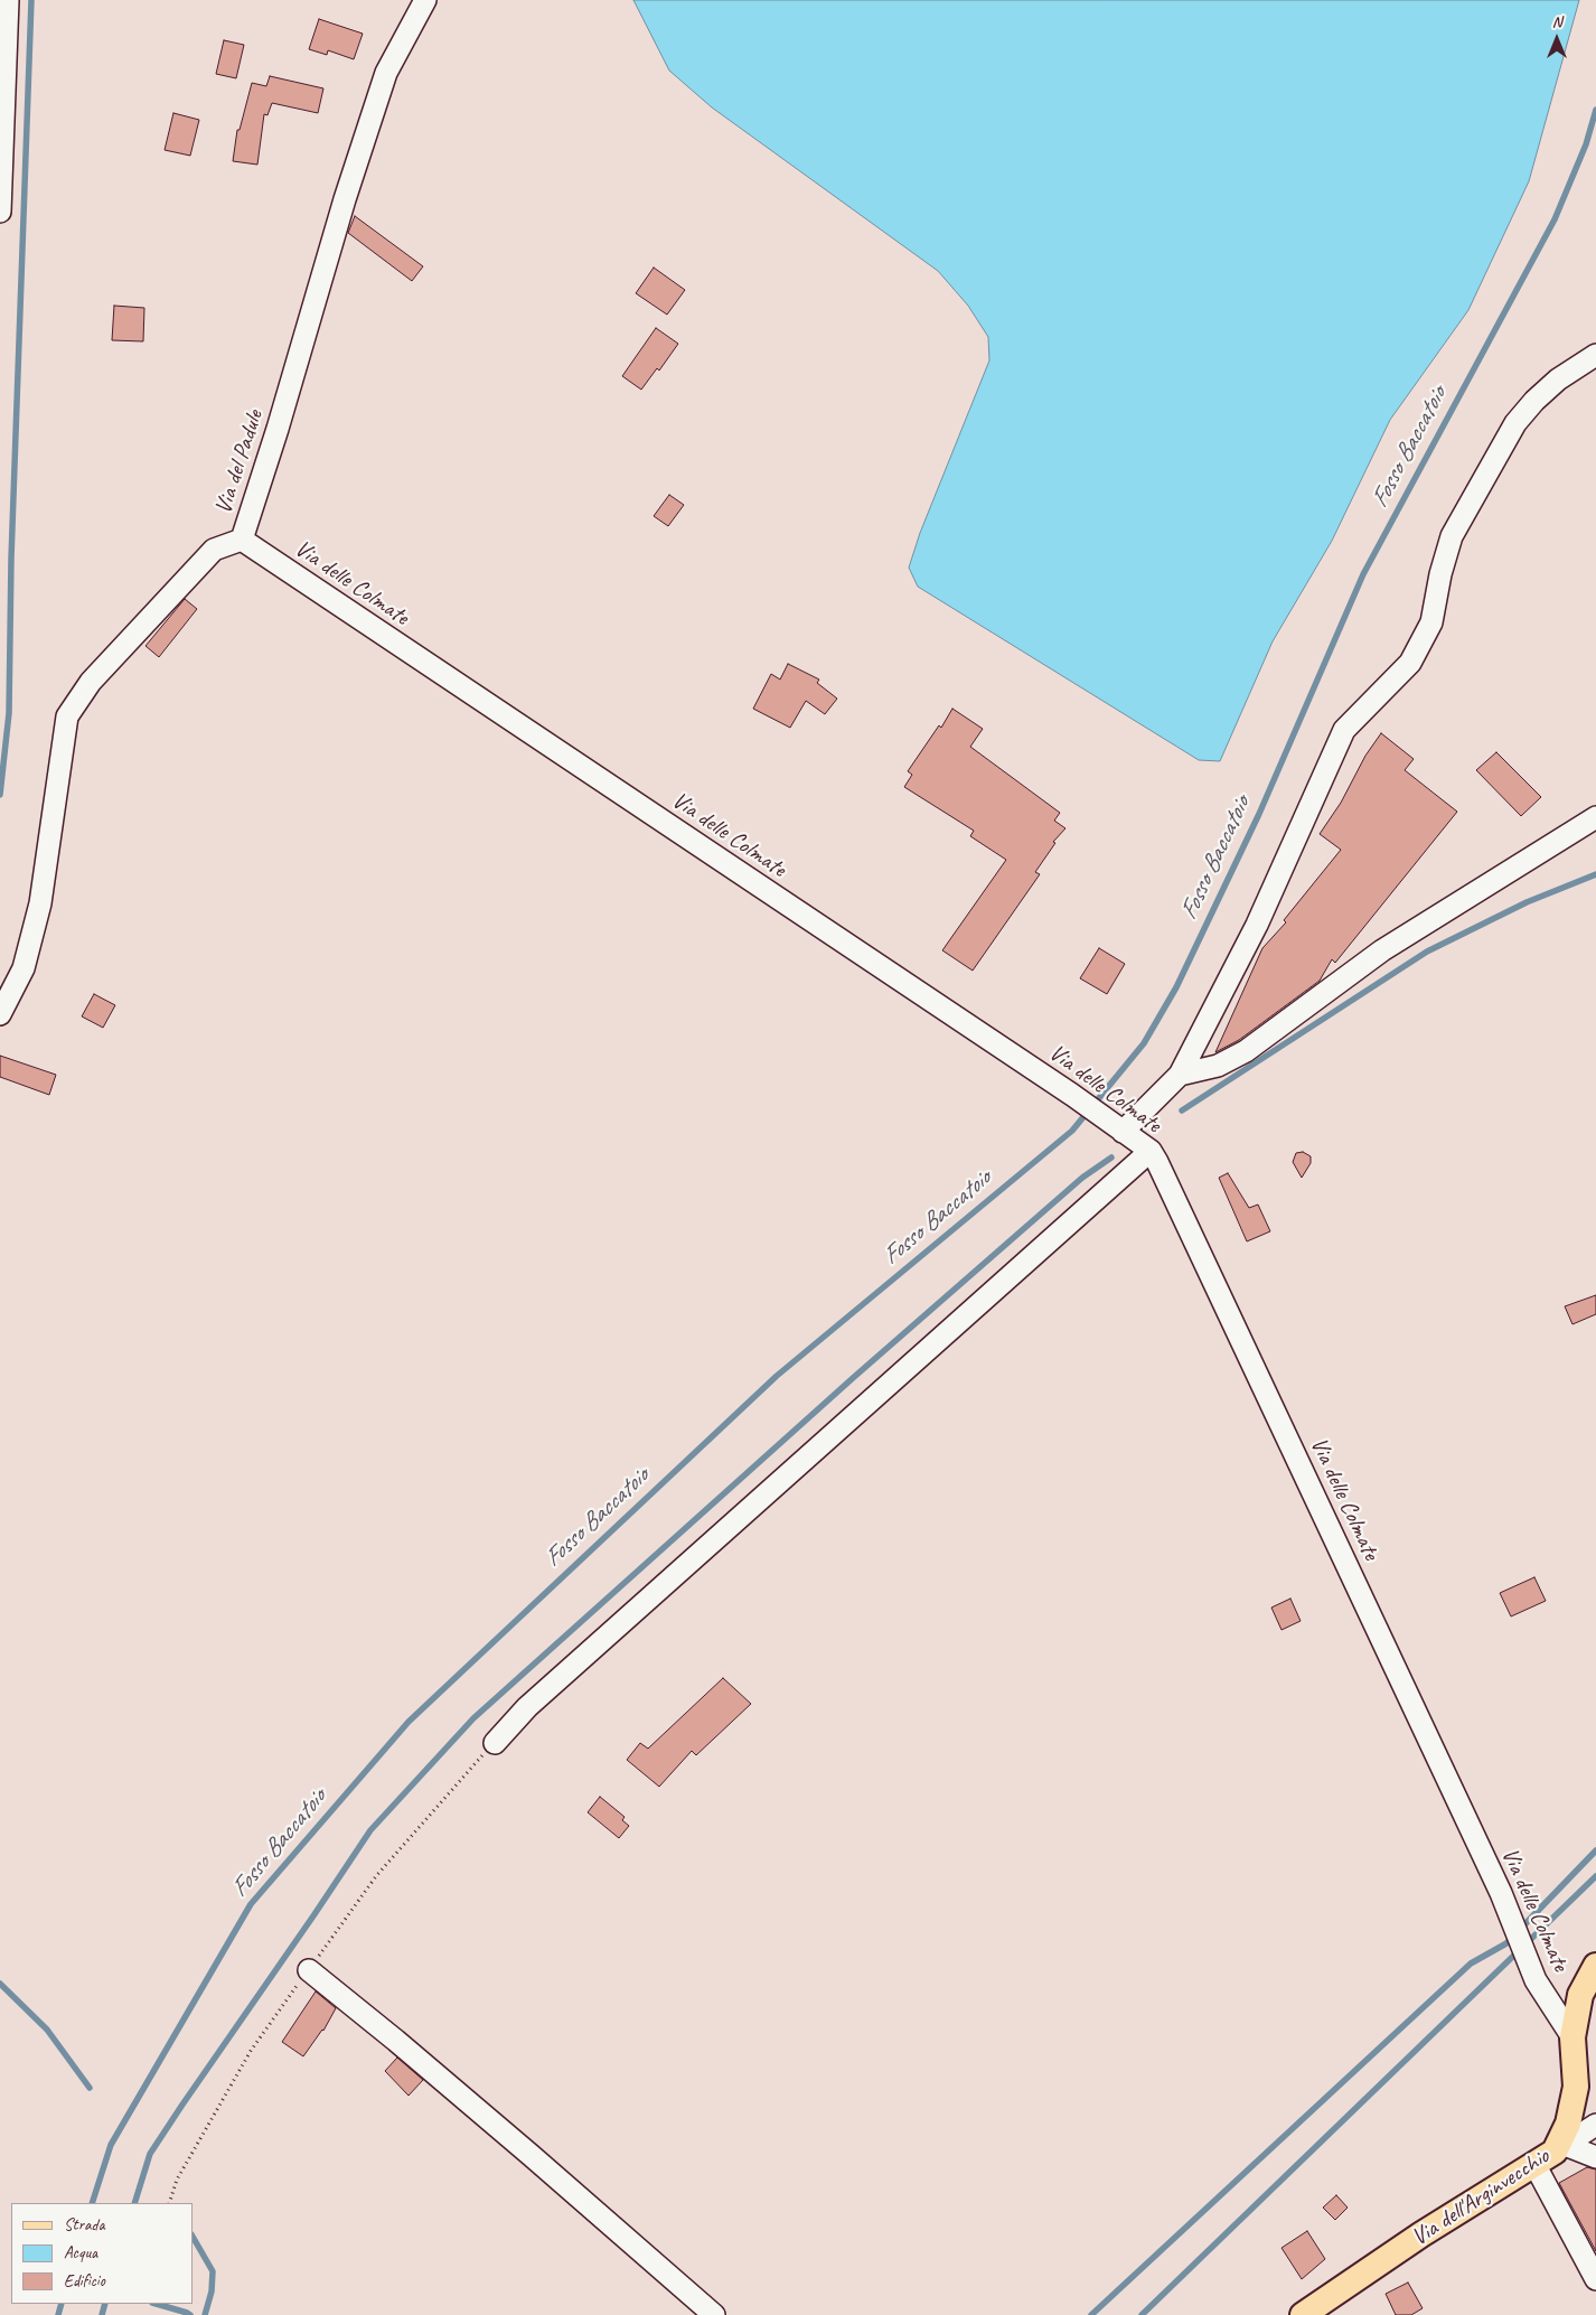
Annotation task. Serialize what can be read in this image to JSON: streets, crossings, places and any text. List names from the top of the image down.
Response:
{
  "streets": {
    "main road": ["Via dell'Arginvecchio"],
    "street": ["Via del Padule", "Via delle Colmate"]
  },
  "crossings": [
    ["Via del Padule", "Via delle Colmate"],
    ["Via delle Colmate", "Via dell'Arginvecchio"]
  ],
  "water": ["Fosso Baccatoio"],
  "legend": ["Strada", "Acqua", "Edificio"],
  "north": "top"
}
